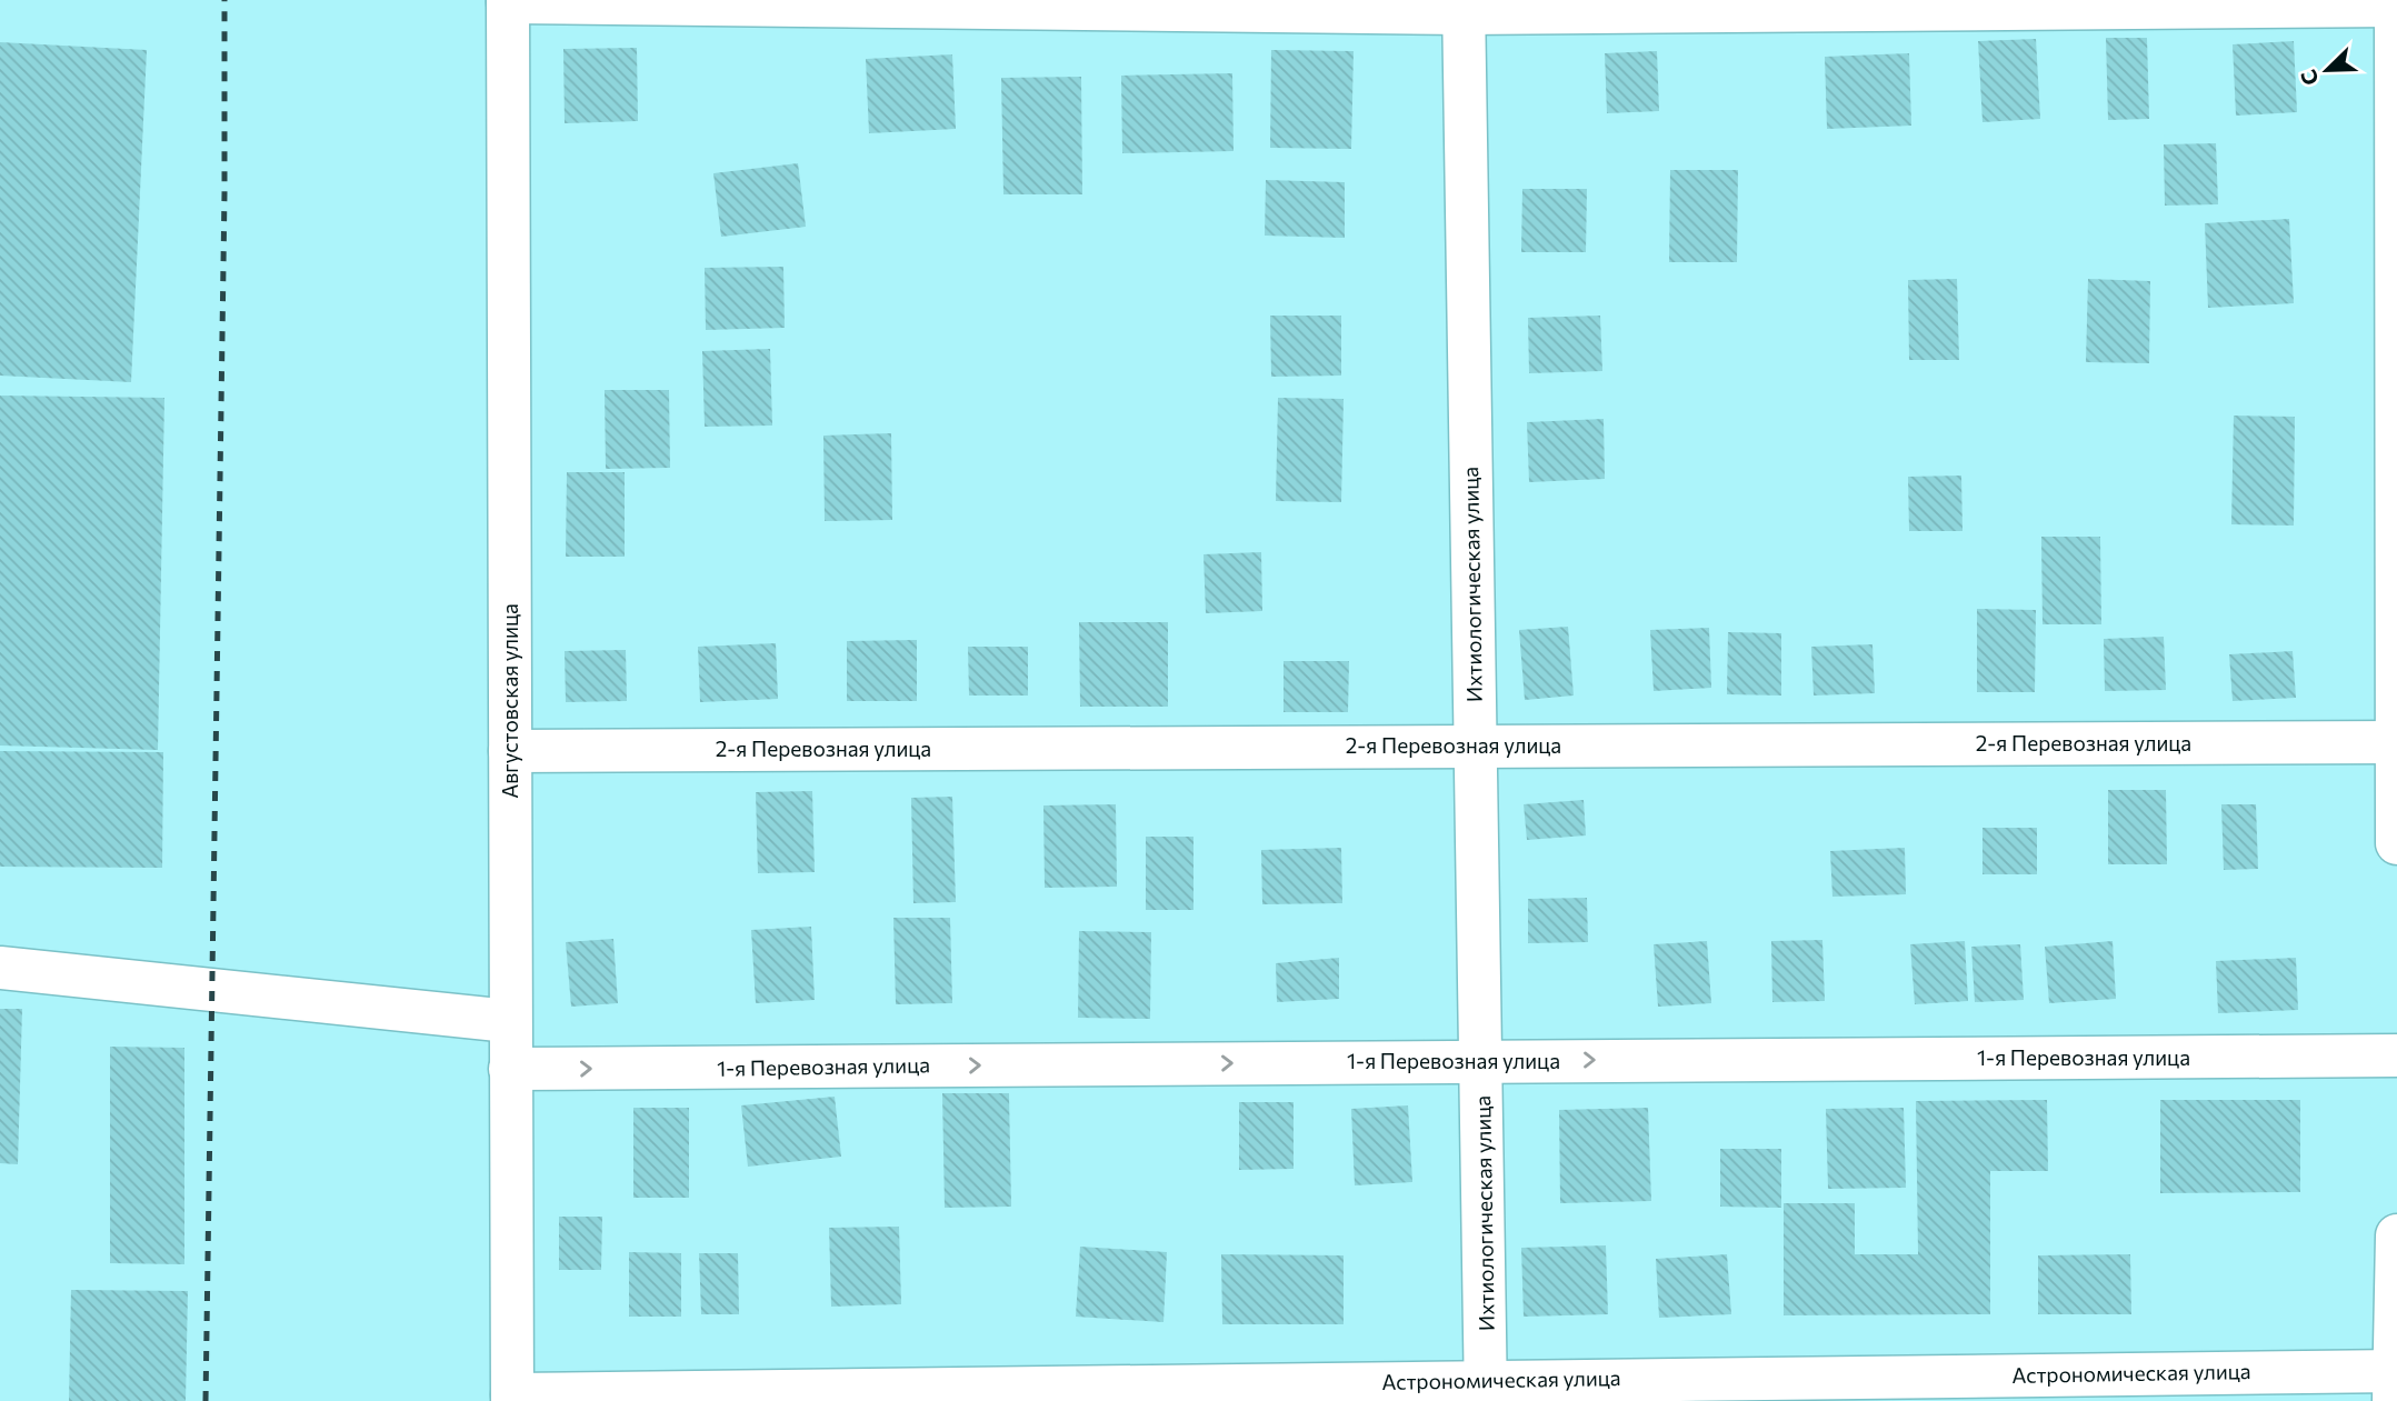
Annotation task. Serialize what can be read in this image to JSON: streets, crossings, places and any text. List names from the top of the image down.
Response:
{
  "streets": {
    "street": [
      "Ихтиологическая улица",
      "Августовская улица",
      "2-я Перевозная улица",
      "1-я Перевозная улица",
      "Астрономическая улица"
    ]
  },
  "crossings": [
    ["Ихтиологическая улица", "2-я Перевозная улица"],
    ["Ихтиологическая улица", "1-я Перевозная улица"],
    ["Ихтиологическая улица", "Астрономическая улица"],
    ["Августовская улица", "2-я Перевозная улица"],
    ["Августовская улица", "1-я Перевозная улица"],
    ["Августовская улица", "Астрономическая улица"]
  ],
  "one_way": ["1-я Перевозная улица"],
  "north": "bottom left"
}
